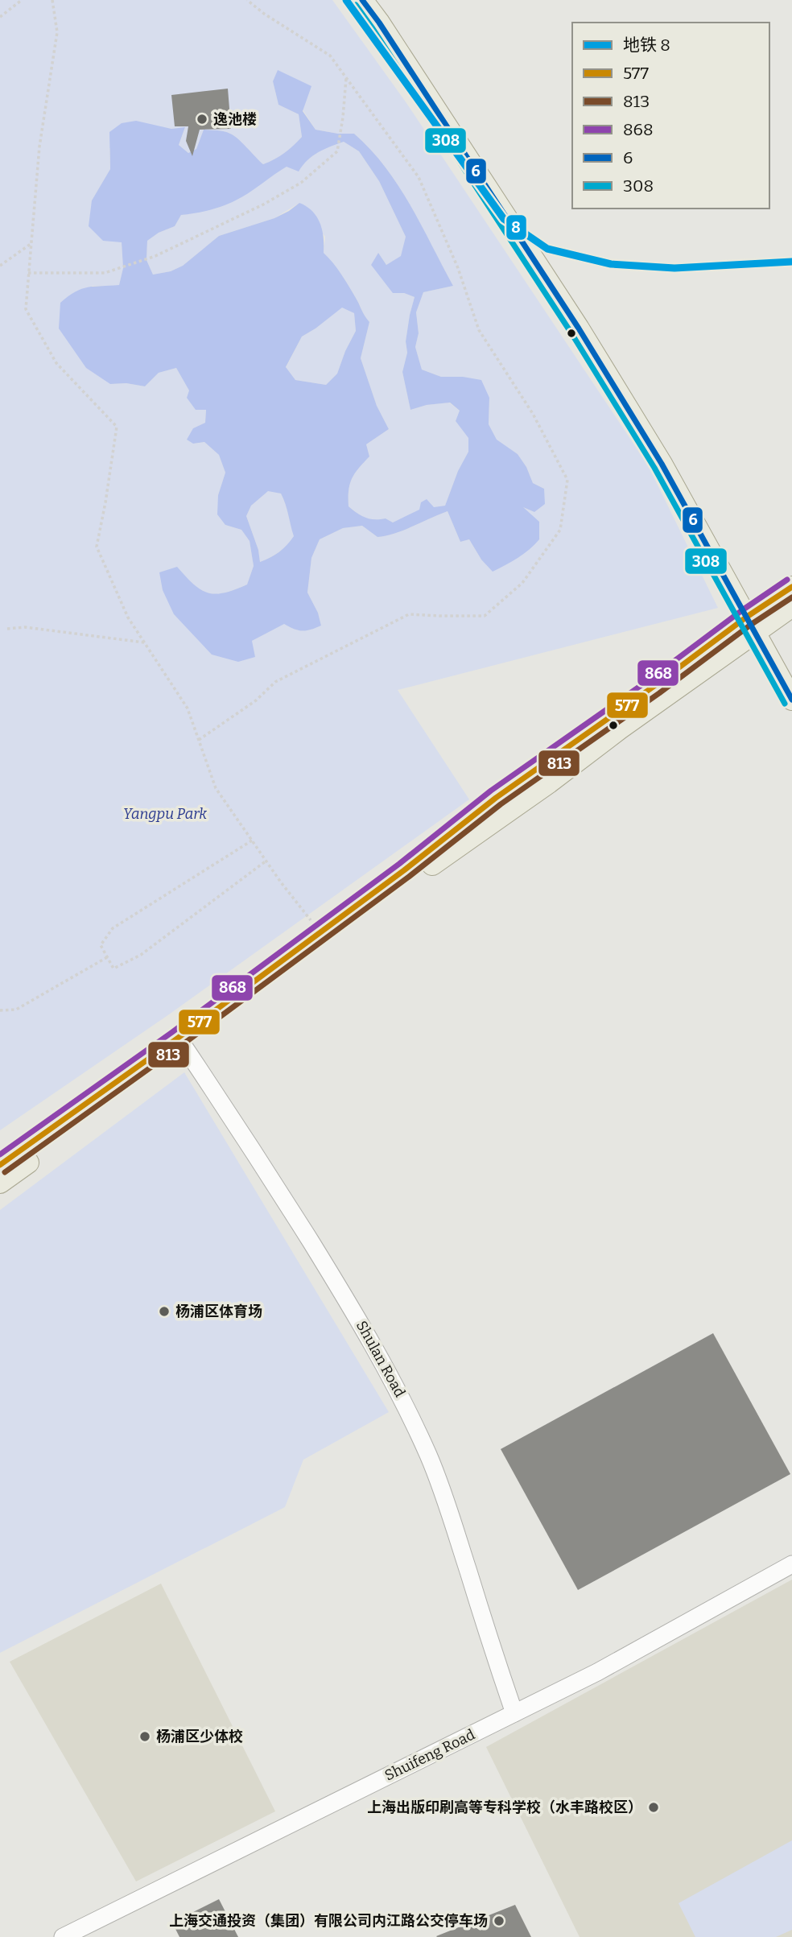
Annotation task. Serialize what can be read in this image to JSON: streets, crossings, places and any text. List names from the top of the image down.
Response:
{
  "streets": {
    "street": ["Shulan Road", "Shuifeng Road"]
  },
  "crossings": [
    ["Shulan Road", "Shuifeng Road"]
  ],
  "parks": ["Yangpu Park"],
  "places": [
    "逸池楼",
    "杨浦区体育场",
    "杨浦区少体校",
    "上海出版印刷高等专科学校（水丰路校区）",
    "上海交通投资（集团）有限公司内江路公交停车场"
  ],
  "lines": [
    "metro line 8",
    "transit line 6",
    "transit line 308",
    "transit line 868",
    "transit line 577",
    "transit line 813"
  ],
  "legend": [
    "地铁 8",
    "577",
    "813",
    "868",
    "6",
    "308"
  ]
}
